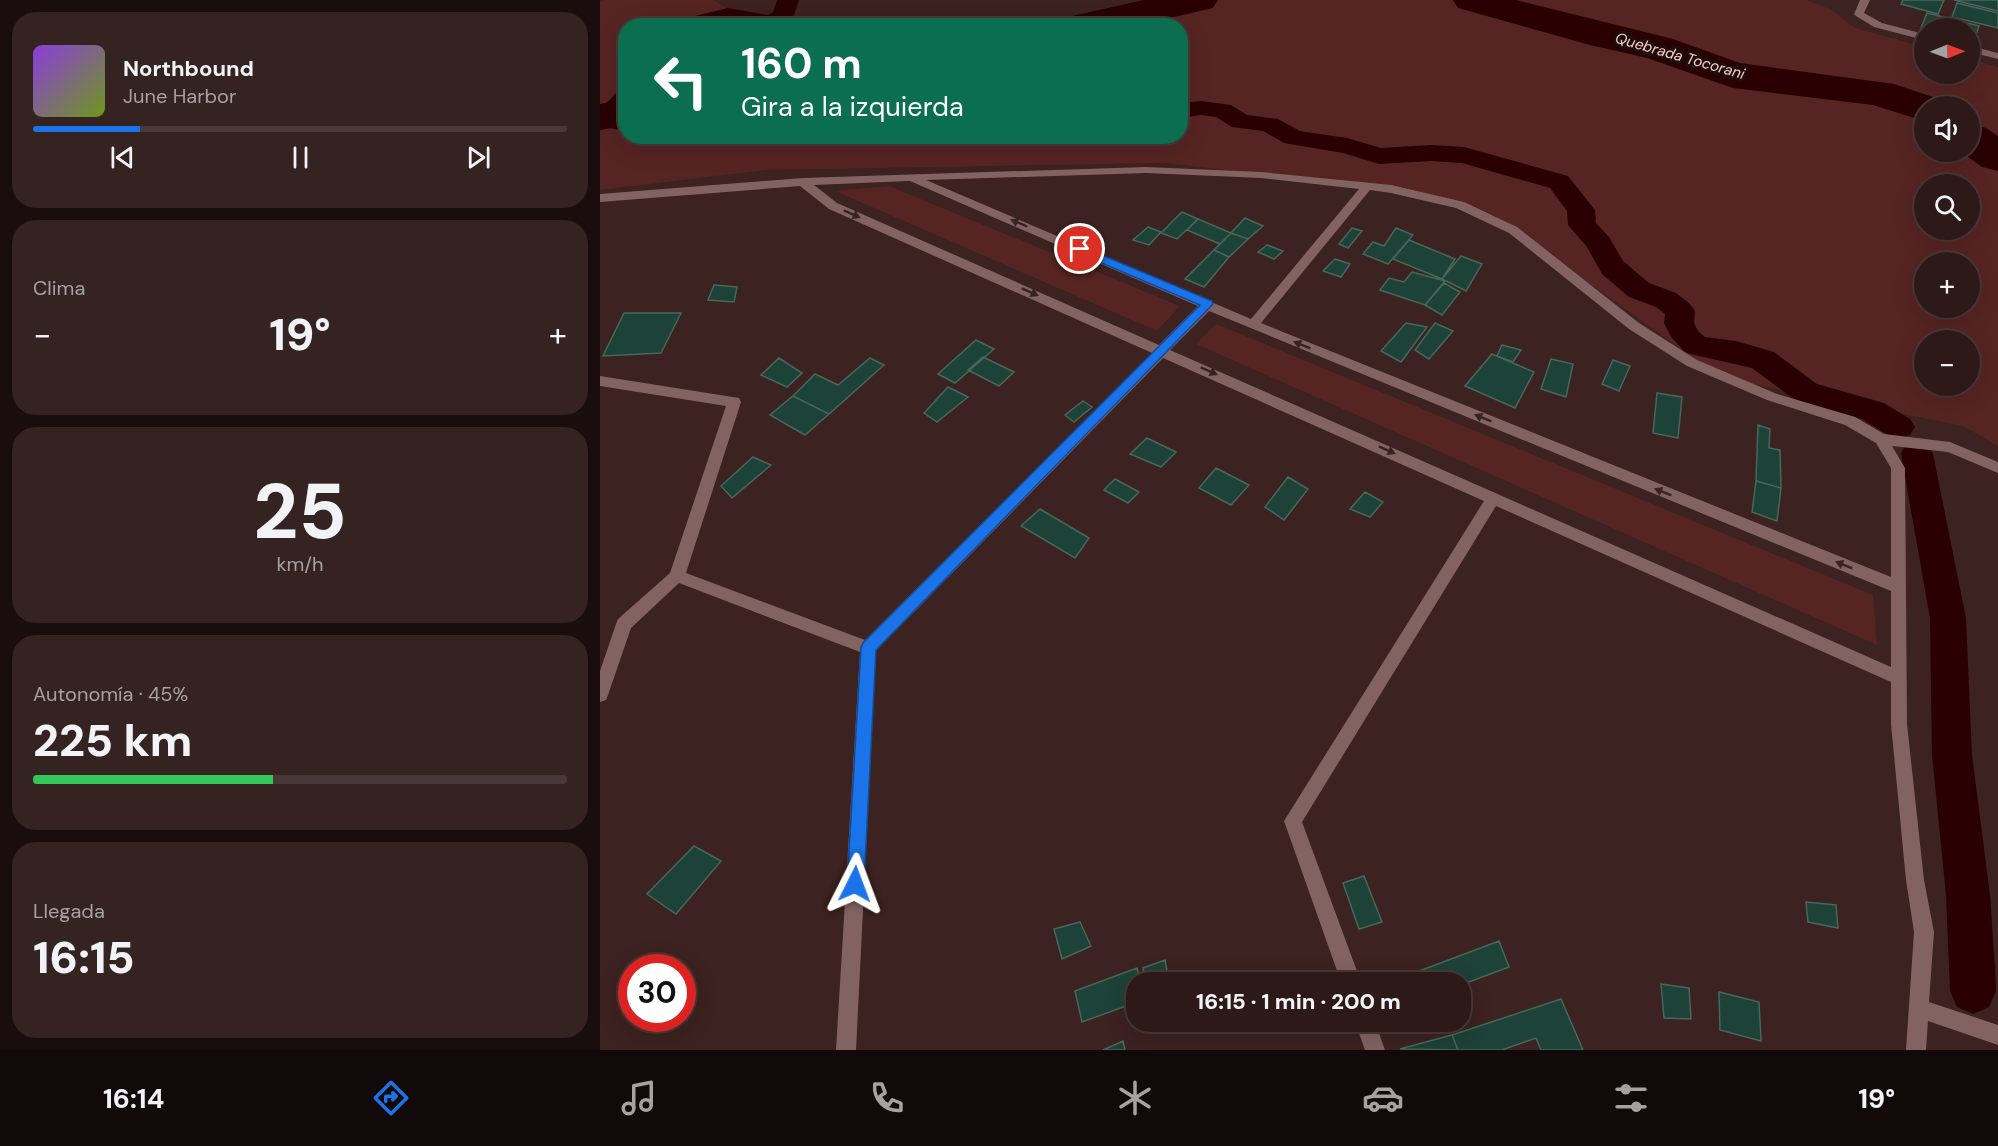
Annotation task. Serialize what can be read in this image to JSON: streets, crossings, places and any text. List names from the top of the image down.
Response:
{
  "water": ["Quebrada Tocorani"],
  "north": "right",
  "page": {
    "map_buttons": ["+", "−"],
    "turn": ["160 m", "Gira a la izquierda"],
    "song": ["Northbound", "June Harbor"],
    "tile": [
      "Clima",
      ["25", "km/h"],
      ["Autonomía · 45%", "225 km"],
      ["Llegada", "16:15"]
    ],
    "heat": ["−", "19°", "+"],
    "limit": "30",
    "trip": "16:15 · 1 min · 200 m",
    "tabs": ["16:14", "19°"]
  }
}
